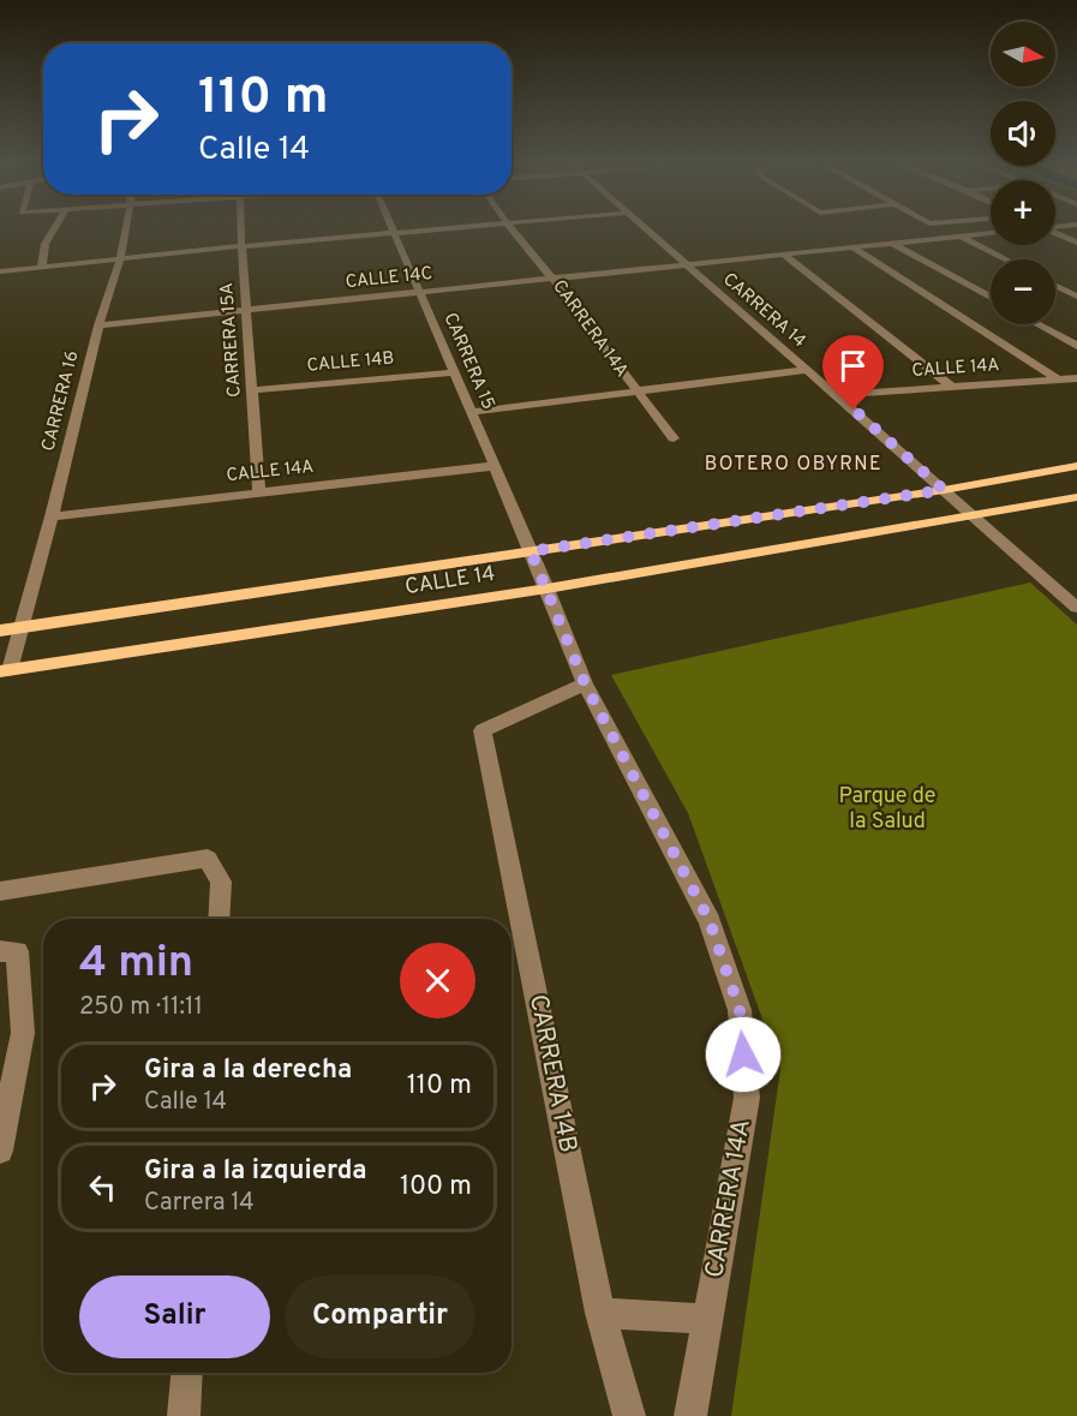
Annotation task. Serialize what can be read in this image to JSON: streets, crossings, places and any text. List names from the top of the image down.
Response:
{
  "streets": {
    "main road": ["CALLE 14"],
    "street": [
      "CALLE 14C",
      "CARRERA 14",
      "CARRERA 14A",
      "CARRERA 15A",
      "CARRERA 15",
      "CALLE 14B",
      "CALLE 14A",
      "CARRERA 16",
      "CARRERA 14B"
    ]
  },
  "crossings": [
    ["CALLE 14C", "CARRERA 14"],
    ["CALLE 14C", "CARRERA 14A"],
    ["CALLE 14C", "CARRERA 15A"],
    ["CALLE 14C", "CARRERA 15"],
    ["CALLE 14C", "CARRERA 16"],
    ["CARRERA 14", "CALLE 14A"],
    ["CARRERA 14", "CALLE 14"],
    ["CARRERA 14A", "CARRERA 15"],
    ["CARRERA 14A", "CALLE 14"],
    ["CARRERA 14A", "CARRERA 14B"],
    ["CARRERA 15A", "CALLE 14B"],
    ["CARRERA 15A", "CALLE 14A"],
    ["CARRERA 15", "CALLE 14B"],
    ["CARRERA 15", "CALLE 14A"],
    ["CARRERA 15", "CALLE 14"],
    ["CALLE 14A", "CARRERA 16"],
    ["CARRERA 16", "CALLE 14"]
  ],
  "districts": ["BOTERO OBYRNE"],
  "parks": ["Parque de la Salud"],
  "north": "right",
  "page": {
    "map_buttons": ["+", "−"],
    "turn": ["110 m", "Calle 14"],
    "heading": ["4 min", "250 m · 11:11"],
    "list": [
      {
        "name": "Gira a la derecha",
        "note": "Calle 14",
        "value": "110 m"
      },
      {
        "name": "Gira a la izquierda",
        "note": "Carrera 14",
        "value": "100 m"
      }
    ],
    "buttons": ["Salir", "Compartir"]
  }
}
